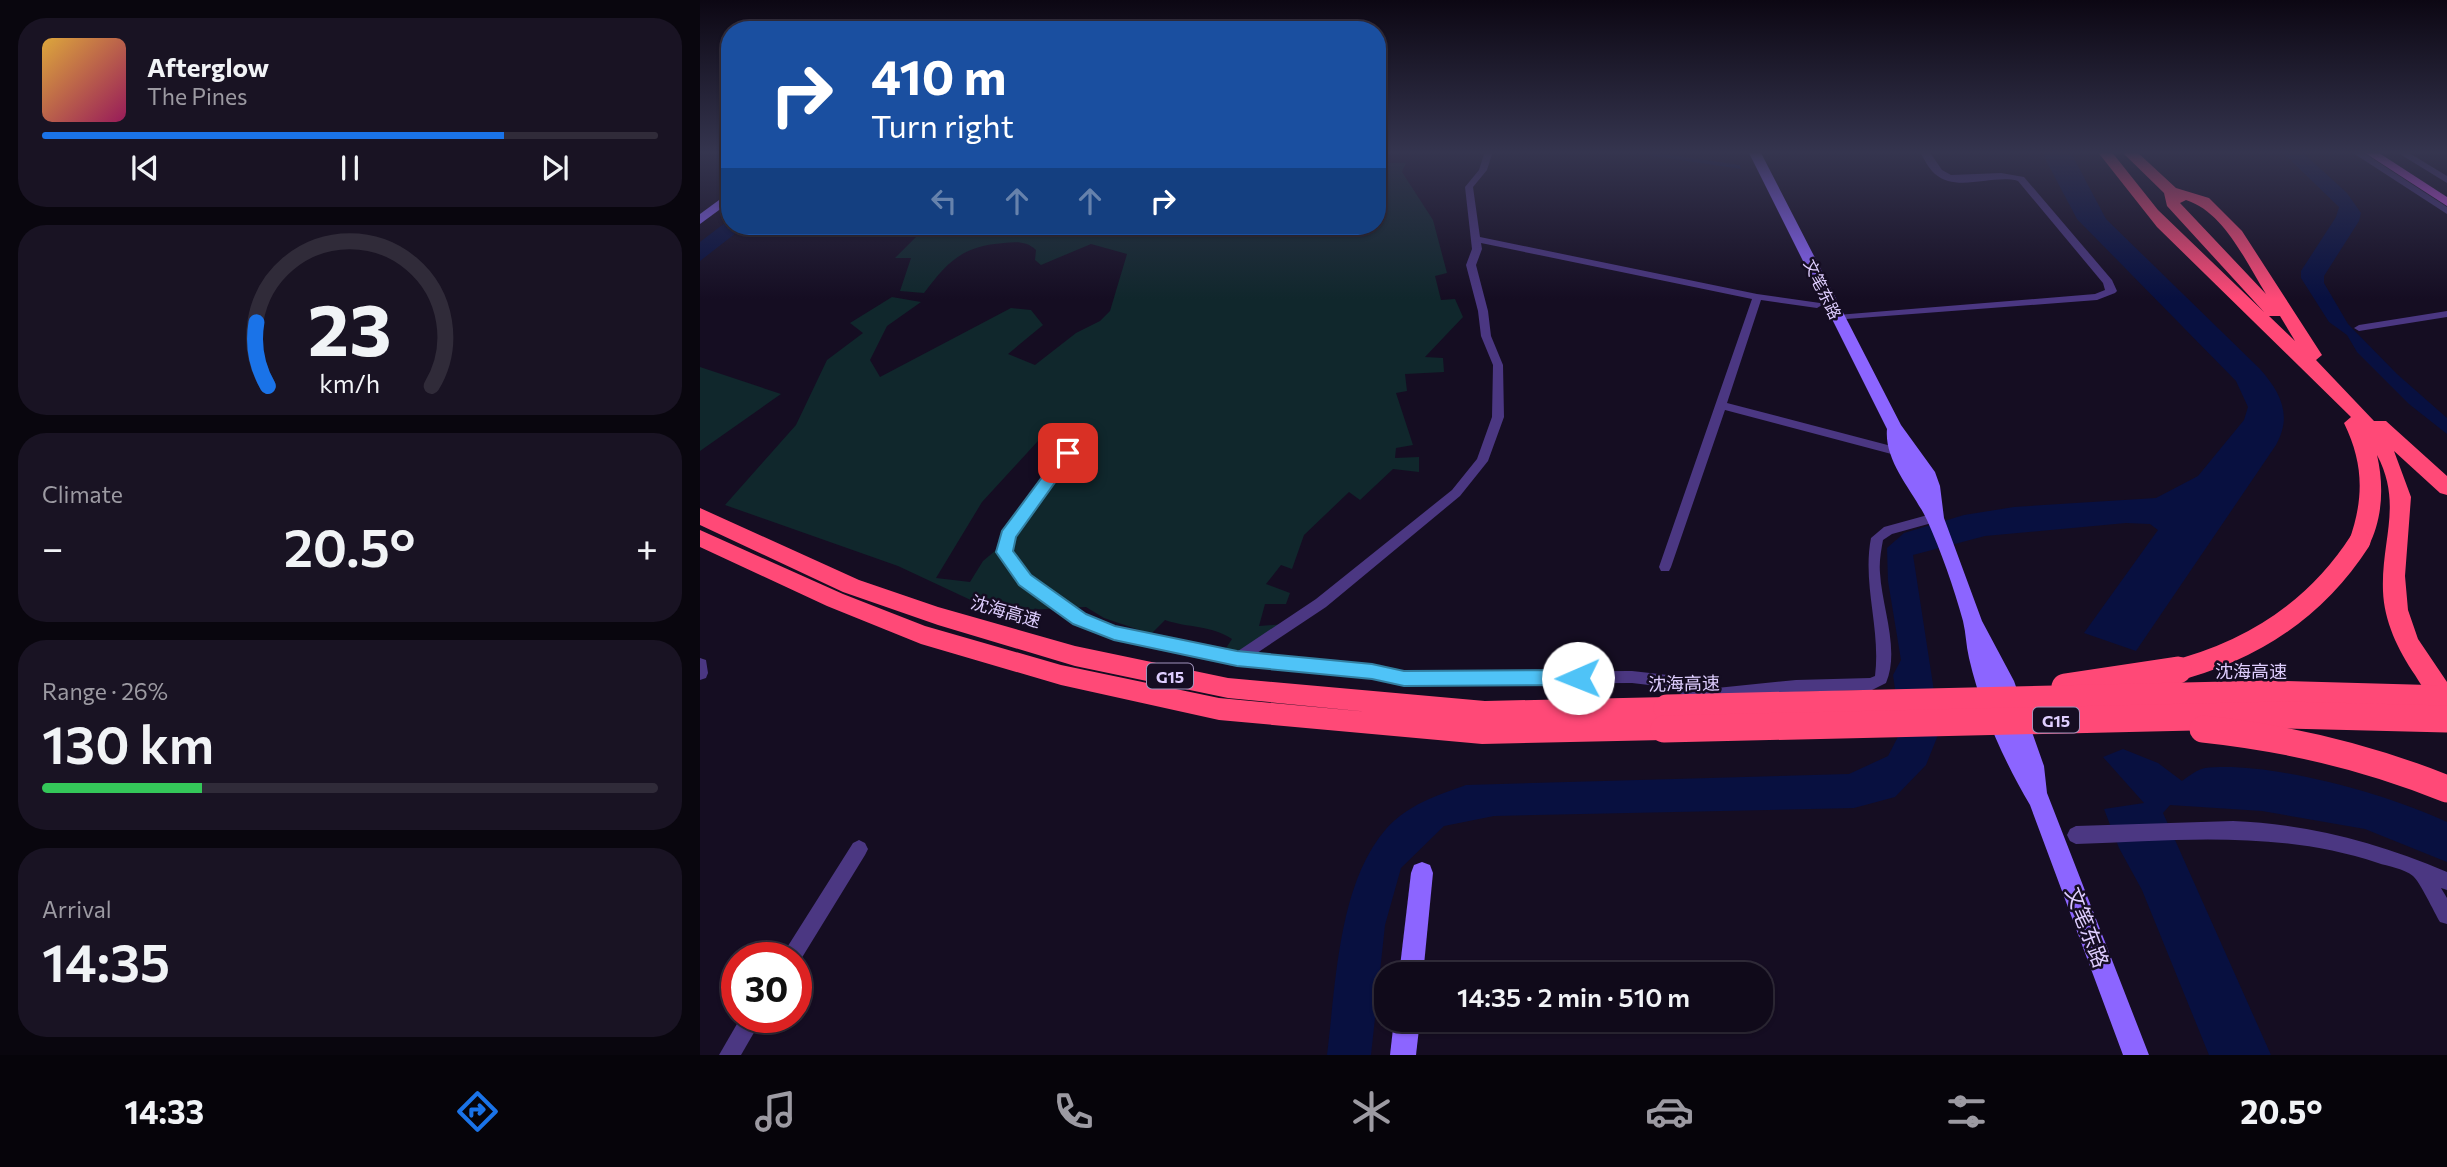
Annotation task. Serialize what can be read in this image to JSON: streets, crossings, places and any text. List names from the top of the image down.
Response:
{
  "streets": {
    "highway": ["沈海高速", "G15"],
    "main road": ["文笔东路"]
  },
  "page": {
    "turn": ["410 m", "Turn right"],
    "song": ["Afterglow", "The Pines"],
    "tile": [
      "Climate",
      ["Range · 26%", "130 km"],
      ["Arrival", "14:35"]
    ],
    "heat": ["−", "20.5°", "+"],
    "limit": "30",
    "trip": "14:35 · 2 min · 510 m",
    "tabs": ["14:33", "20.5°"],
    "gauge": ["23", "km/h"]
  }
}
